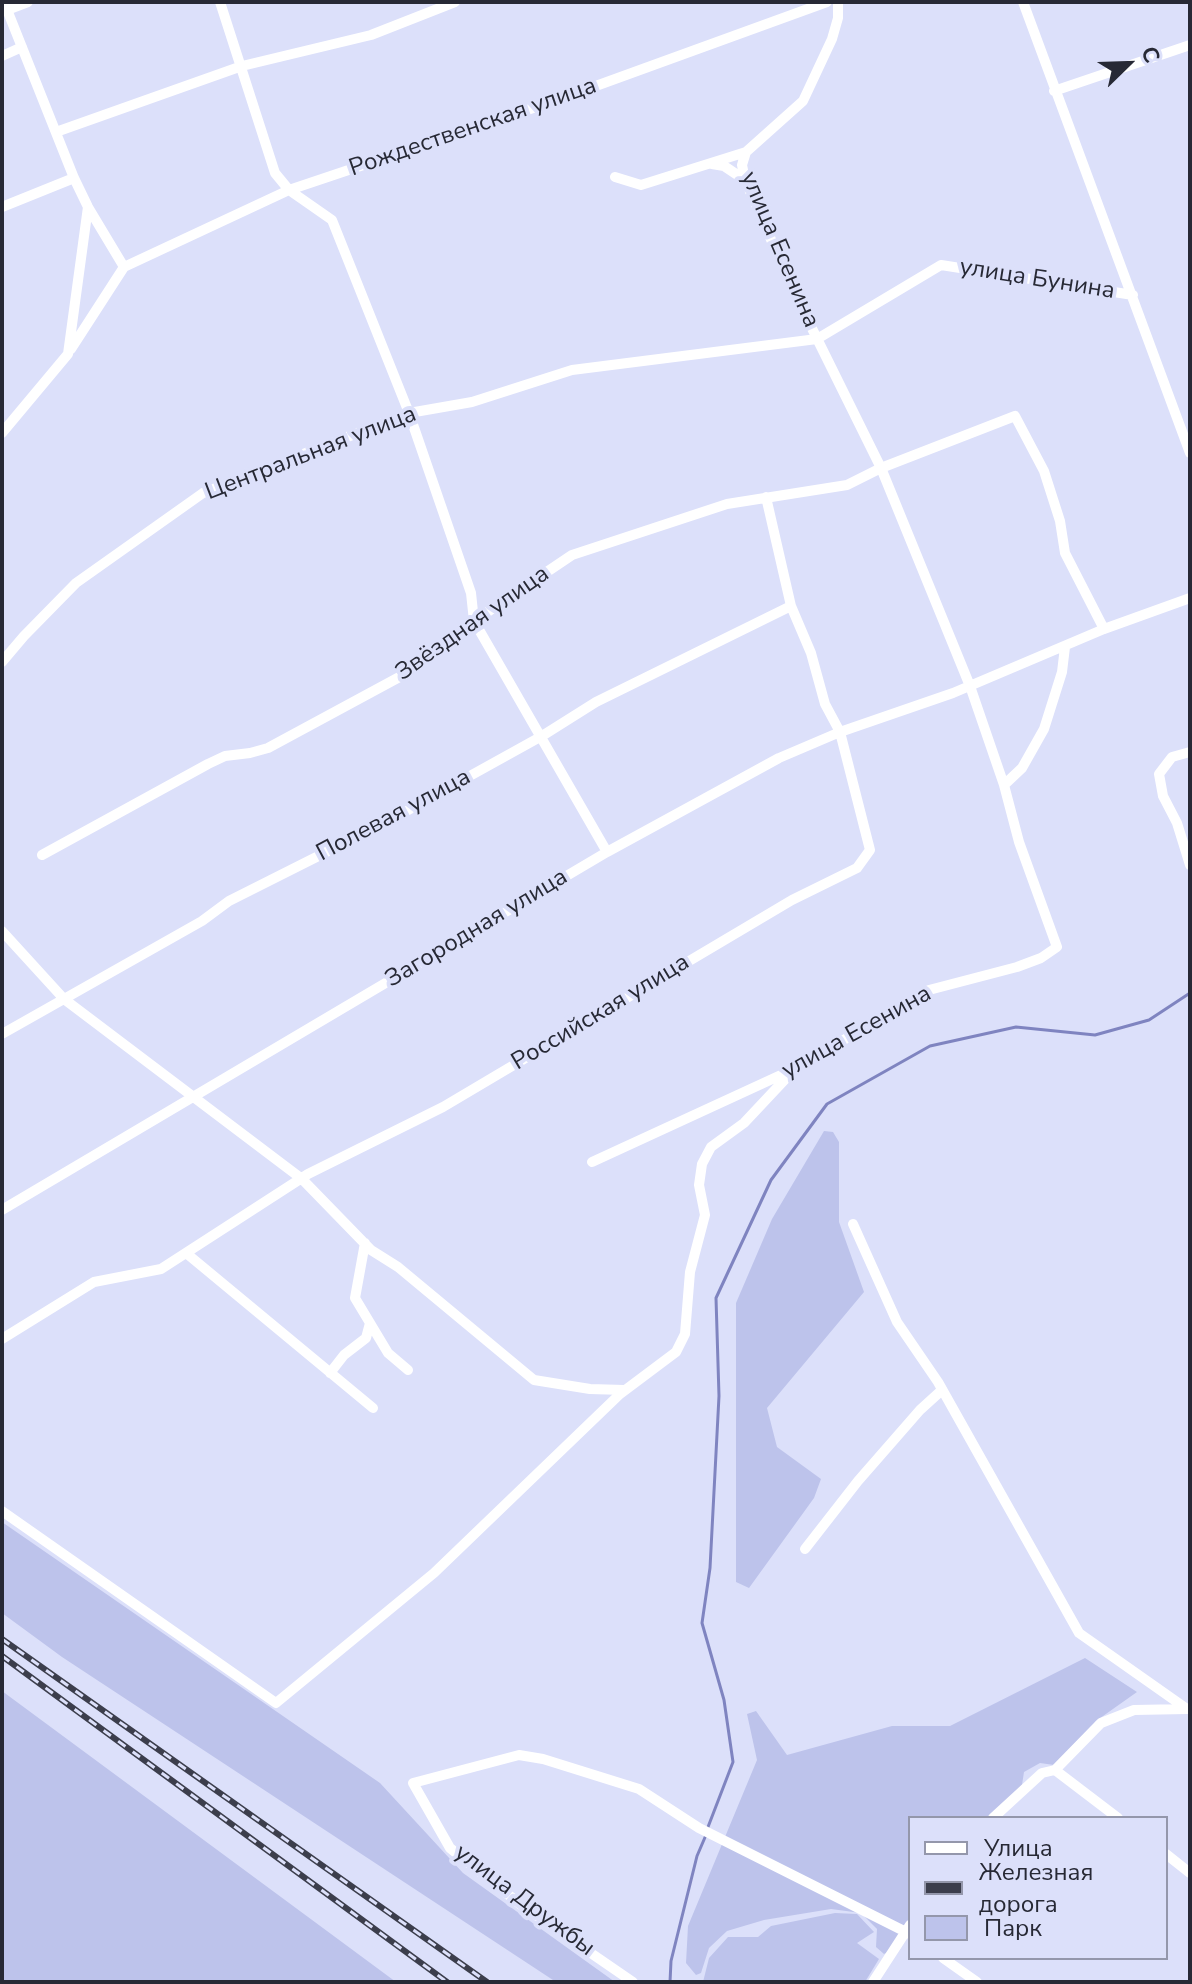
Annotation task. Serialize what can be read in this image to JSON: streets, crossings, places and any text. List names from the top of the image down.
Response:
{
  "streets": {
    "street": [
      "Рождественская улица",
      "улица Есенина",
      "улица Бунина",
      "Центральная улица",
      "Звёздная улица",
      "Полевая улица",
      "Загородная улица",
      "Российская улица",
      "улица Дружбы"
    ]
  },
  "crossings": [
    ["улица Есенина", "улица Бунина"],
    ["улица Есенина", "Центральная улица"],
    ["улица Есенина", "Звёздная улица"],
    ["улица Есенина", "Загородная улица"],
    ["улица Бунина", "Центральная улица"],
    ["Звёздная улица", "Российская улица"],
    ["Полевая улица", "Российская улица"],
    ["Загородная улица", "Российская улица"]
  ],
  "legend": ["Улица", "Железная дорога", "Парк"],
  "north": "top right"
}
